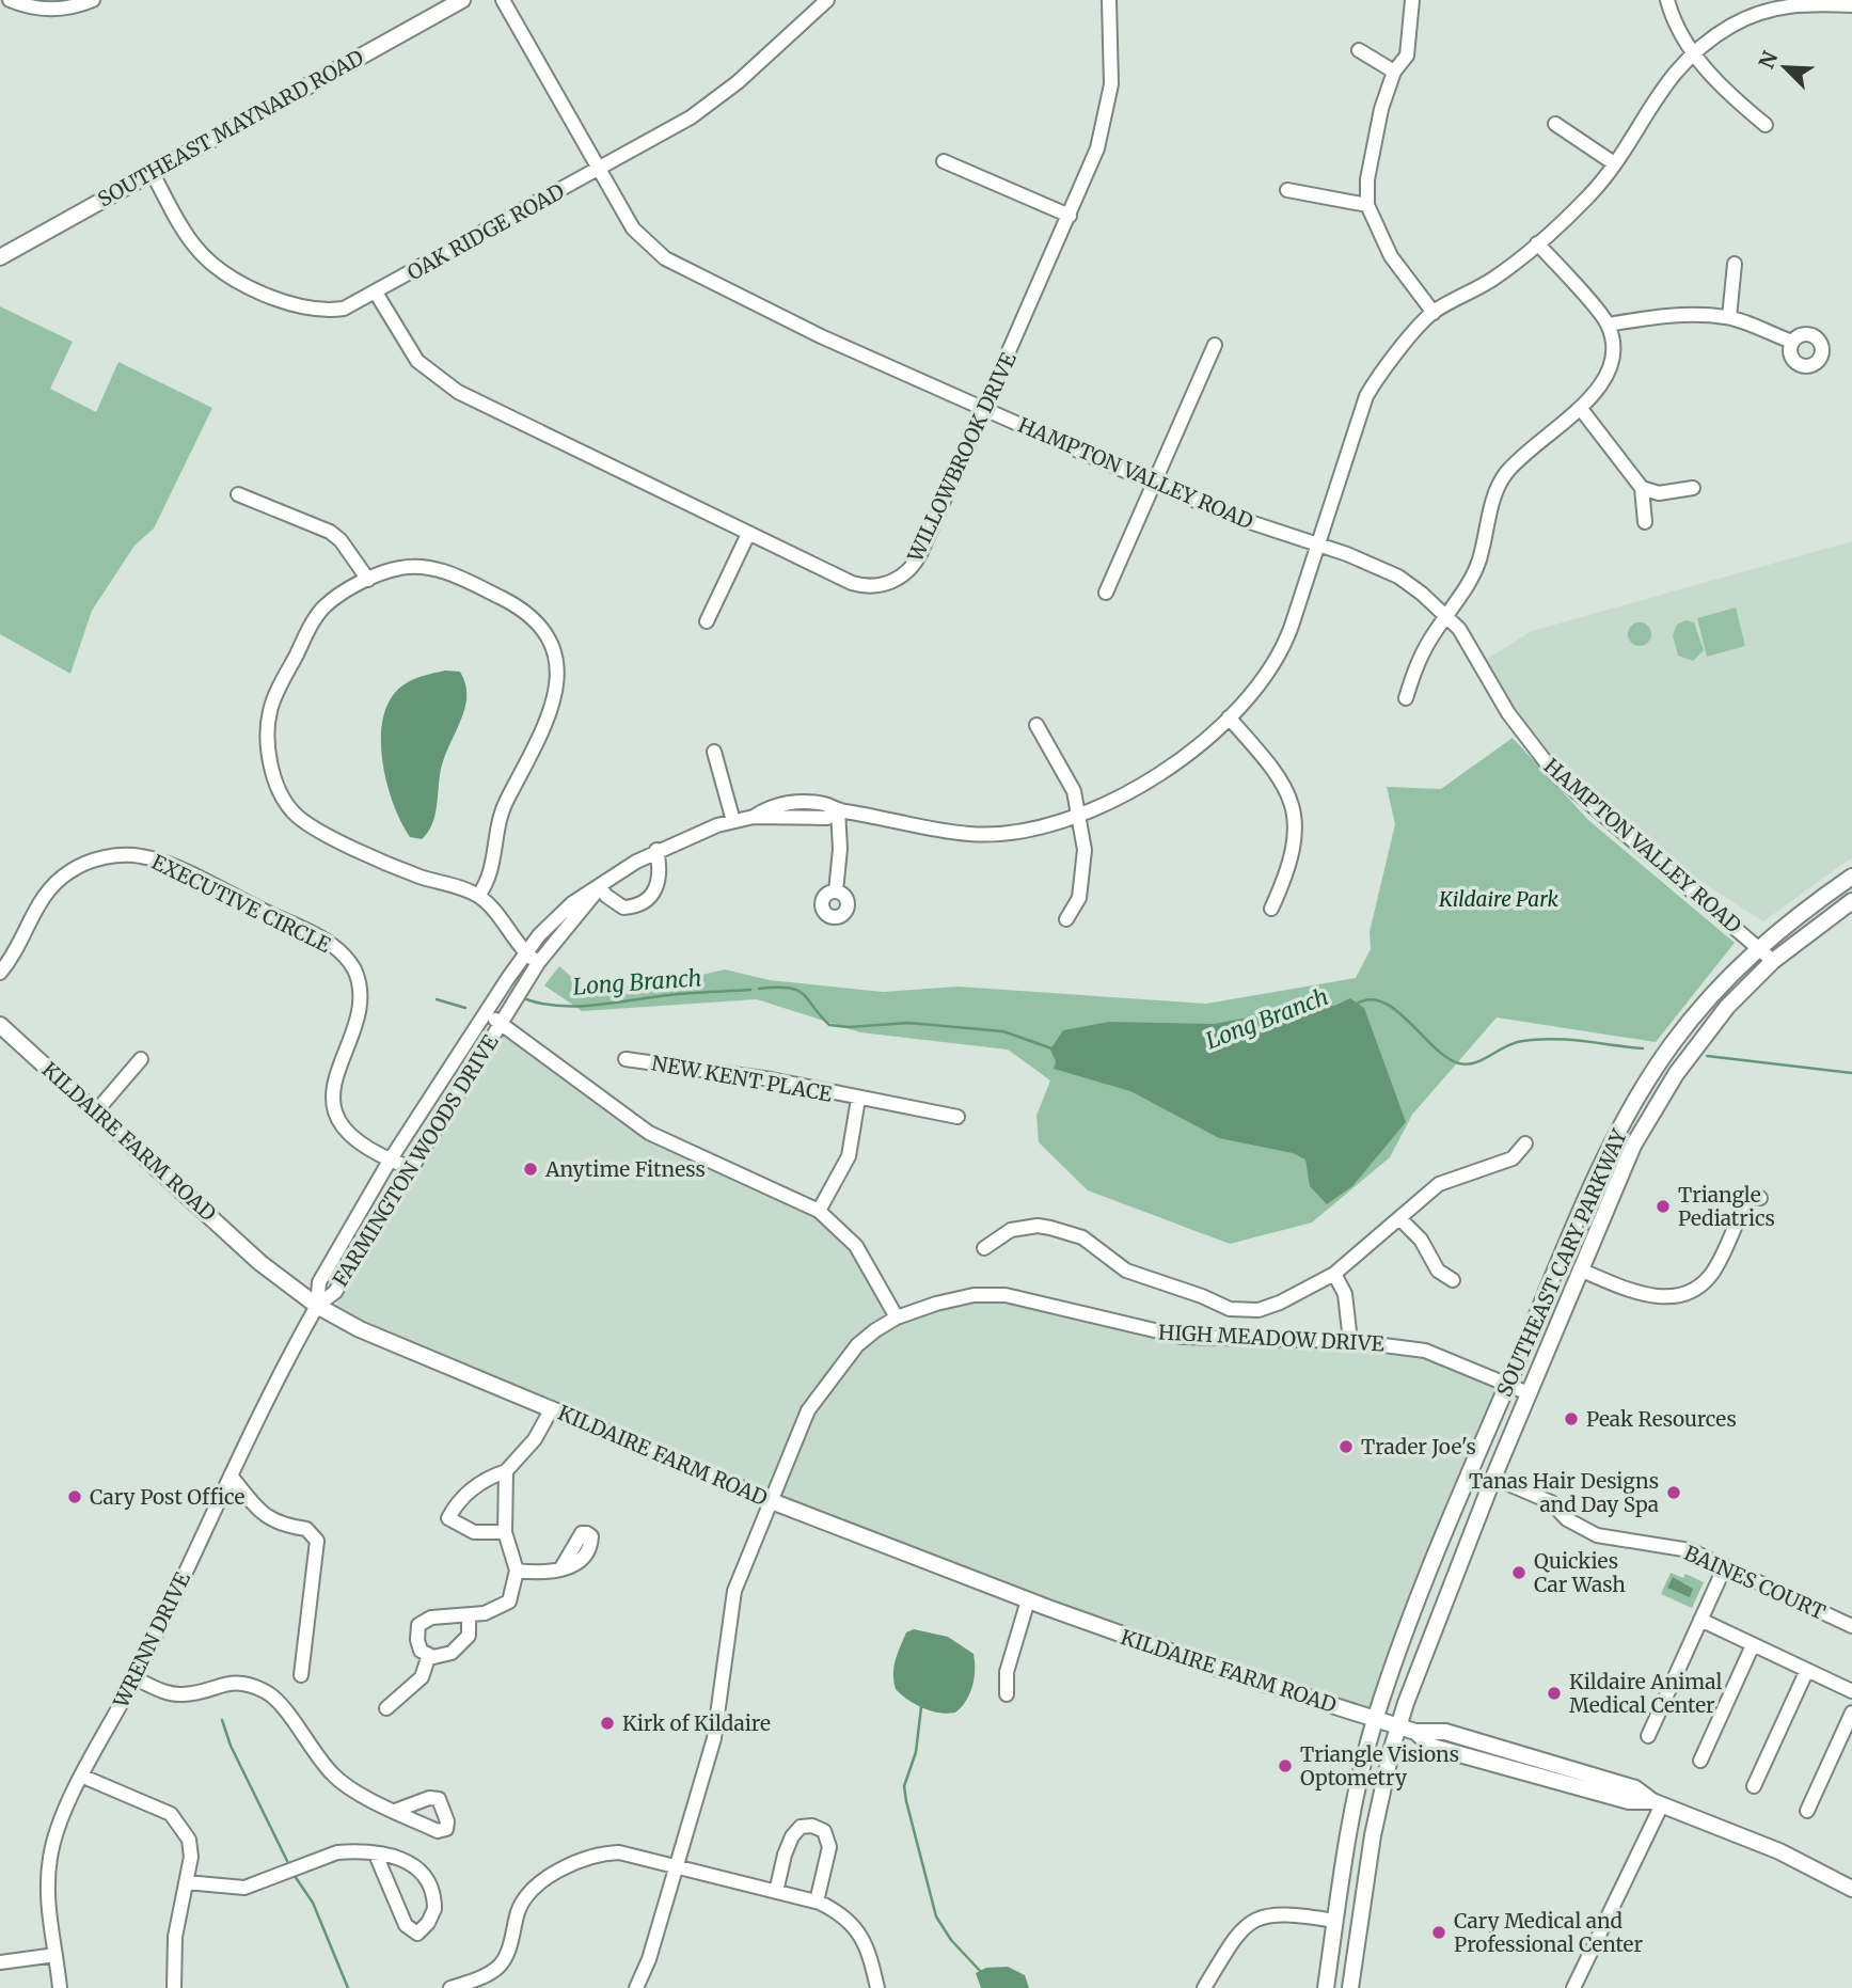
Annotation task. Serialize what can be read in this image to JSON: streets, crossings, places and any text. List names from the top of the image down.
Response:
{
  "streets": {
    "main road": ["SOUTHEAST MAYNARD ROAD", "KILDAIRE FARM ROAD", "SOUTHEAST CARY PARKWAY"],
    "street": [
      "OAK RIDGE ROAD",
      "WILLOWBROOK DRIVE",
      "HAMPTON VALLEY ROAD",
      "EXECUTIVE CIRCLE",
      "NEW KENT PLACE",
      "FARMINGTON WOODS DRIVE",
      "HIGH MEADOW DRIVE",
      "BAINES COURT",
      "WRENN DRIVE"
    ]
  },
  "crossings": [
    ["SOUTHEAST MAYNARD ROAD", "OAK RIDGE ROAD"],
    ["OAK RIDGE ROAD", "WILLOWBROOK DRIVE"],
    ["OAK RIDGE ROAD", "HAMPTON VALLEY ROAD"],
    ["WILLOWBROOK DRIVE", "HAMPTON VALLEY ROAD"],
    ["HAMPTON VALLEY ROAD", "FARMINGTON WOODS DRIVE"],
    ["HAMPTON VALLEY ROAD", "SOUTHEAST CARY PARKWAY"],
    ["EXECUTIVE CIRCLE", "FARMINGTON WOODS DRIVE"],
    ["KILDAIRE FARM ROAD", "FARMINGTON WOODS DRIVE"],
    ["KILDAIRE FARM ROAD", "SOUTHEAST CARY PARKWAY"],
    ["KILDAIRE FARM ROAD", "HIGH MEADOW DRIVE"],
    ["KILDAIRE FARM ROAD", "WRENN DRIVE"],
    ["FARMINGTON WOODS DRIVE", "WRENN DRIVE"],
    ["SOUTHEAST CARY PARKWAY", "HIGH MEADOW DRIVE"],
    ["SOUTHEAST CARY PARKWAY", "BAINES COURT"]
  ],
  "water": ["Long Branch"],
  "parks": ["Kildaire Park"],
  "places": [
    "Anytime Fitness",
    "Triangle Pediatrics",
    "Peak Resources",
    "Trader Joe's",
    "Tanas Hair Designs and Day Spa",
    "Cary Post Office",
    "Quickies Car Wash",
    "Kildaire Animal Medical Center",
    "Kirk of Kildaire",
    "Triangle Visions Optometry",
    "Cary Medical and Professional Center"
  ],
  "north": "top left"
}
